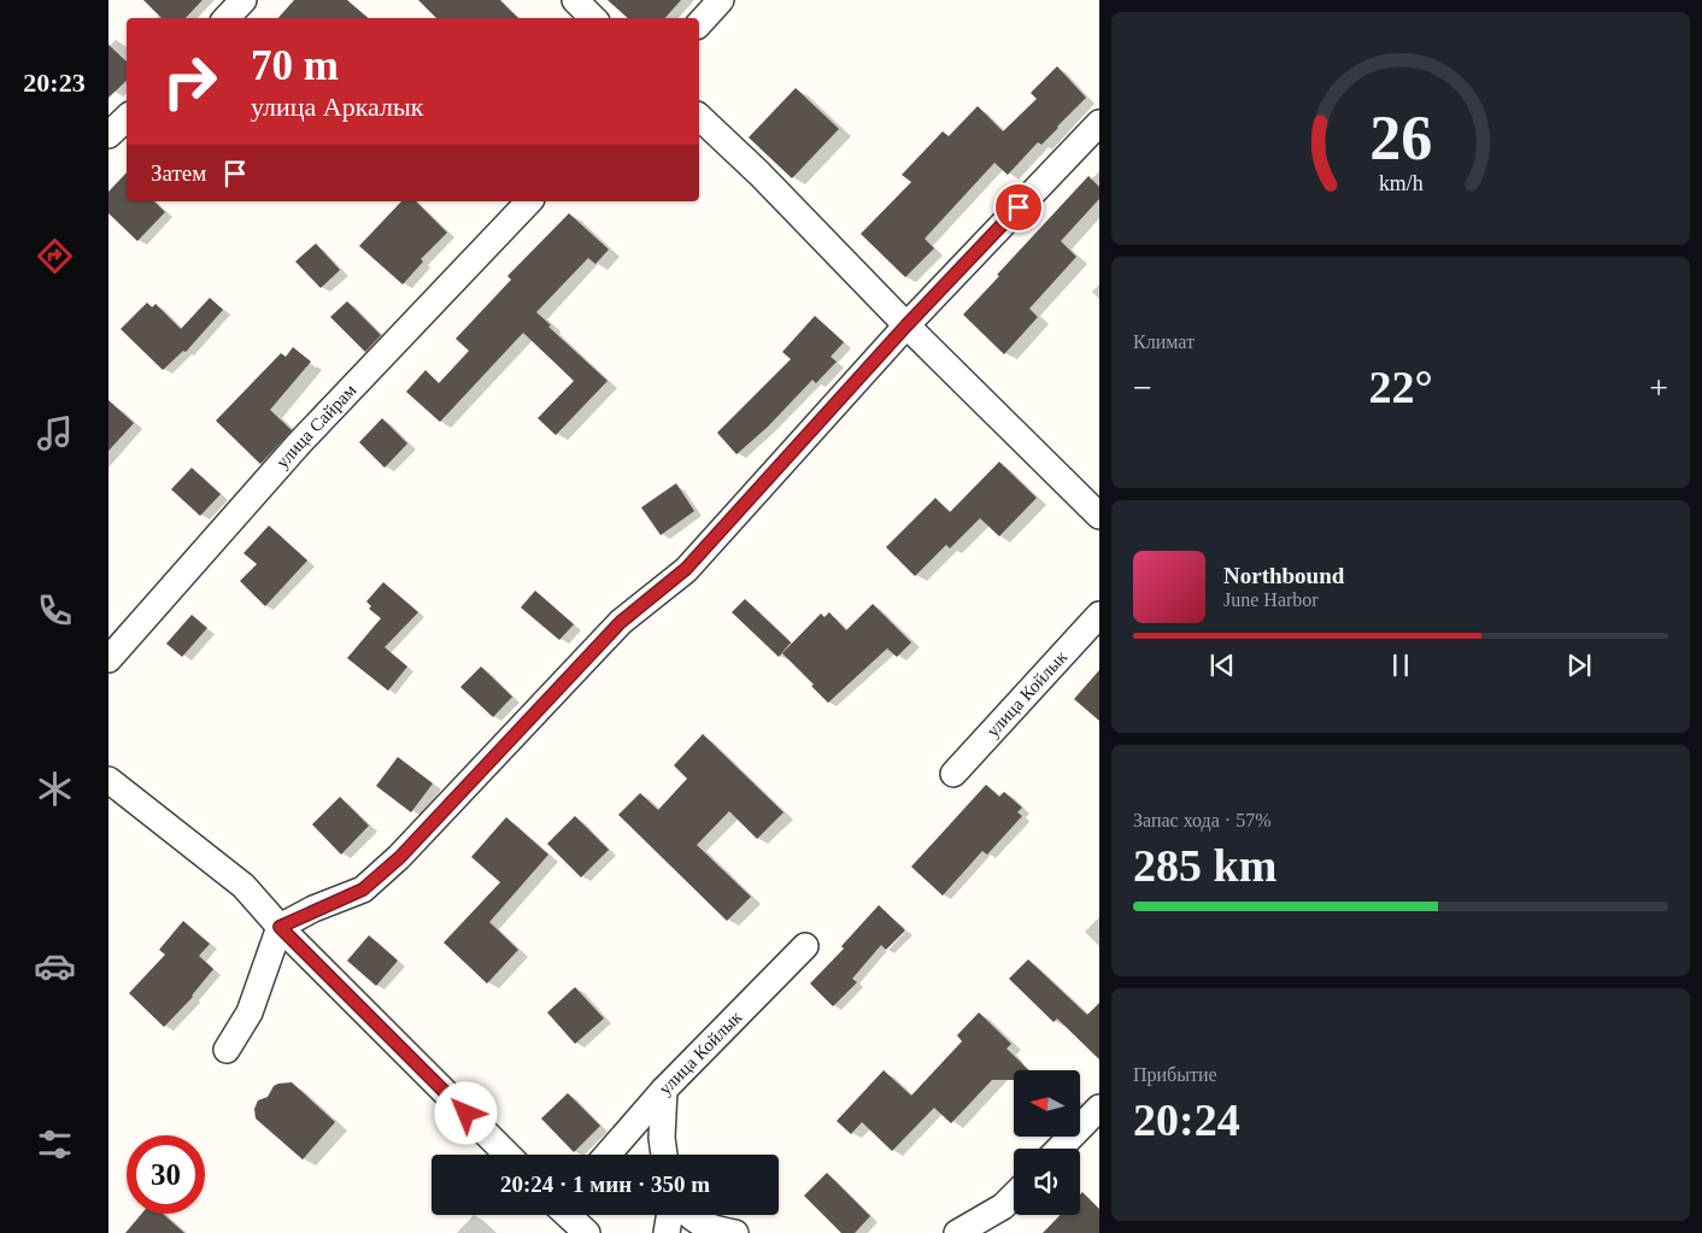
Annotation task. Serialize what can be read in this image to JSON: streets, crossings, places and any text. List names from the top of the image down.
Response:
{
  "streets": {
    "street": ["улица Сайрам", "улица Койлык"]
  },
  "north": "left",
  "page": {
    "tabs": "20:23",
    "turn": ["70 m", "улица Аркалык"],
    "then": "Затем",
    "tile": [
      "Климат",
      ["Запас хода · 57%", "285 km"],
      ["Прибытие", "20:24"]
    ],
    "heat": ["−", "22°", "+"],
    "song": ["Northbound", "June Harbor"],
    "limit": "30",
    "trip": "20:24 · 1 мин · 350 m",
    "gauge": ["26", "km/h"]
  }
}
